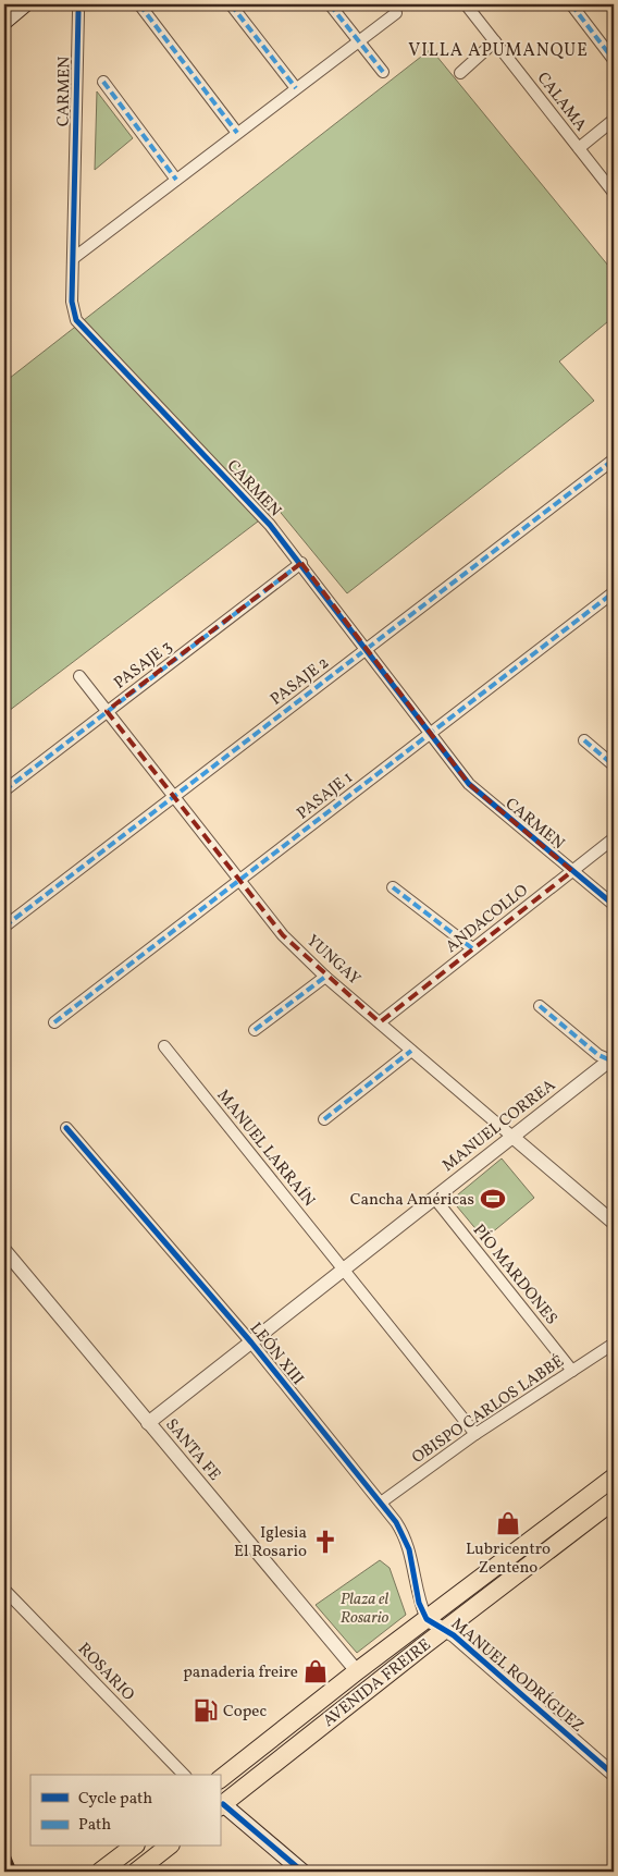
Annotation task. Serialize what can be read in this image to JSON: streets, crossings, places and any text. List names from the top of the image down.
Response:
{
  "streets": {
    "main road": ["AVENIDA FREIRE"],
    "street": [
      "CARMEN",
      "CALAMA",
      "PASAJE 3",
      "PASAJE 2",
      "PASAJE 1",
      "ANDACOLLO",
      "YUNGAY",
      "MANUEL CORREA",
      "MANUEL LARRAÍN",
      "PÍO MARDONES",
      "LEÓN XIII",
      "OBISPO CARLOS LABBÉ",
      "SANTA FE",
      "ROSARIO",
      "MANUEL RODRÍGUEZ"
    ]
  },
  "crossings": [
    ["CARMEN", "PASAJE 3"],
    ["CARMEN", "PASAJE 2"],
    ["CARMEN", "PASAJE 1"],
    ["CARMEN", "ANDACOLLO"],
    ["PASAJE 3", "YUNGAY"],
    ["PASAJE 2", "YUNGAY"],
    ["PASAJE 1", "YUNGAY"],
    ["ANDACOLLO", "YUNGAY"],
    ["YUNGAY", "MANUEL CORREA"],
    ["MANUEL CORREA", "MANUEL LARRAÍN"],
    ["MANUEL CORREA", "PÍO MARDONES"],
    ["MANUEL CORREA", "LEÓN XIII"],
    ["MANUEL CORREA", "SANTA FE"],
    ["MANUEL LARRAÍN", "OBISPO CARLOS LABBÉ"],
    ["PÍO MARDONES", "OBISPO CARLOS LABBÉ"],
    ["LEÓN XIII", "OBISPO CARLOS LABBÉ"],
    ["LEÓN XIII", "MANUEL RODRÍGUEZ"],
    ["LEÓN XIII", "AVENIDA FREIRE"],
    ["SANTA FE", "AVENIDA FREIRE"],
    ["MANUEL RODRÍGUEZ", "AVENIDA FREIRE"]
  ],
  "districts": ["VILLA APUMANQUE"],
  "parks": ["Plaza el Rosario"],
  "places": {
    "sports": ["Cancha Américas"],
    "shop": ["Lubricentro Zenteno", "panaderia freire"],
    "church": ["Iglesia El Rosario"],
    "fuel station": ["Copec"]
  },
  "legend": ["Cycle path", "Path"]
}
